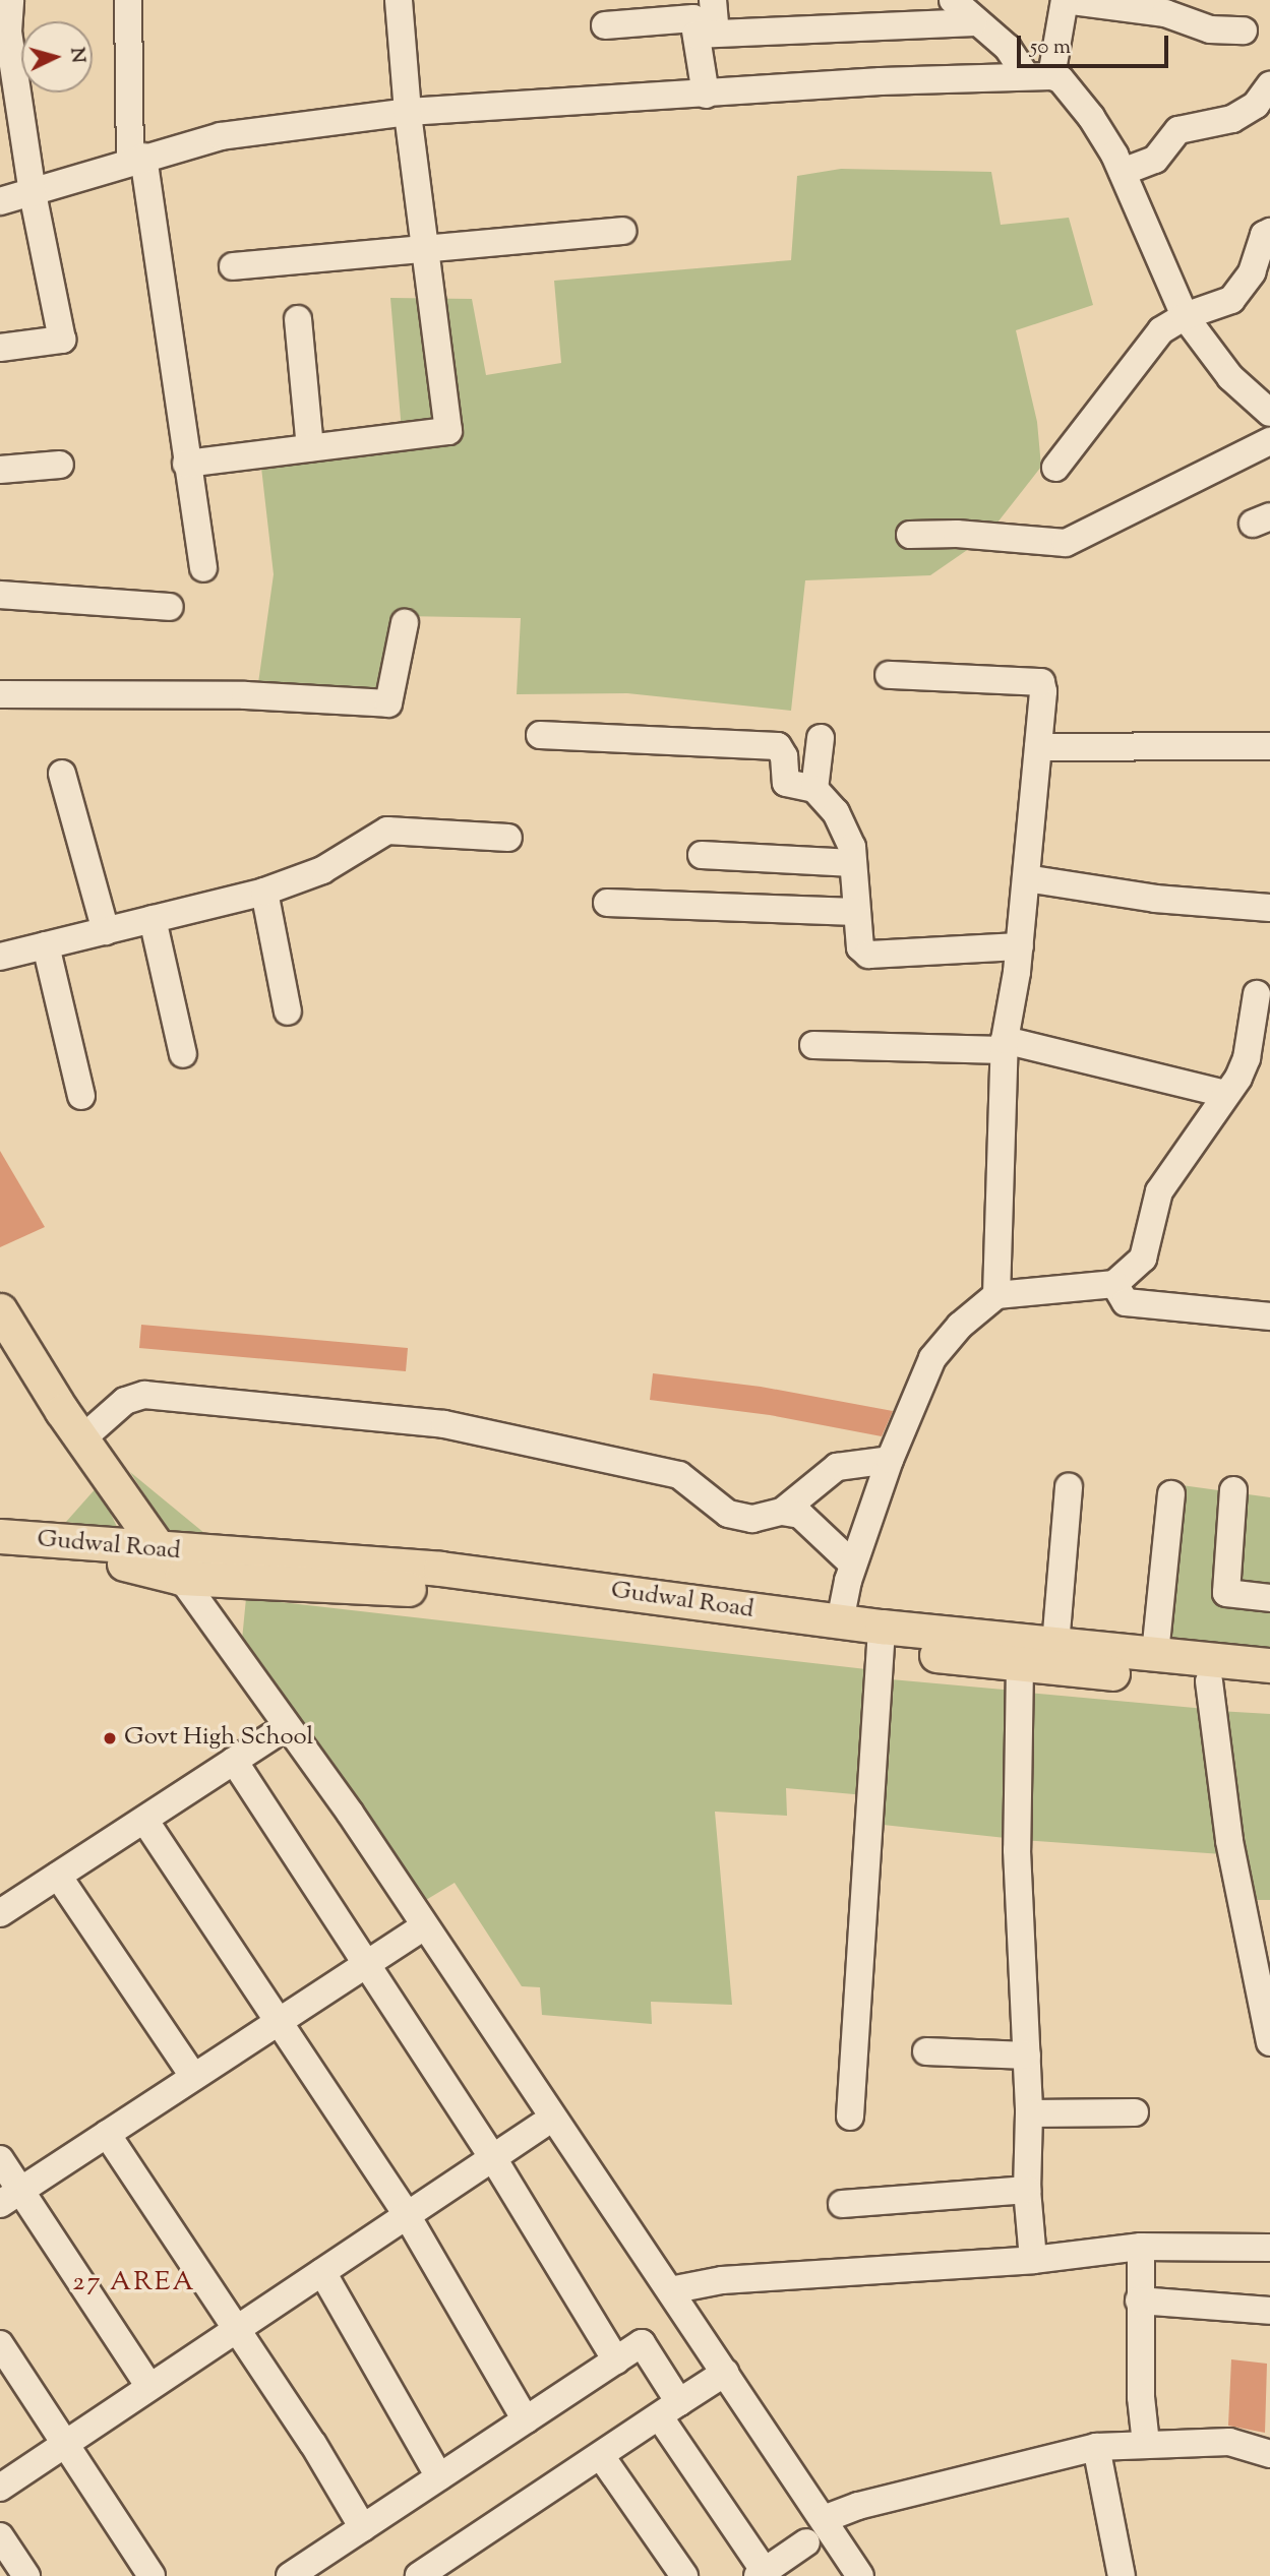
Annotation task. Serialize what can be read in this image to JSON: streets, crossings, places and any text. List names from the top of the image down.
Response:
{
  "streets": {
    "main road": ["Gudwal Road"]
  },
  "districts": ["27 AREA"],
  "places": ["Govt High School"],
  "scale_bar": "50 m",
  "north": "right"
}
